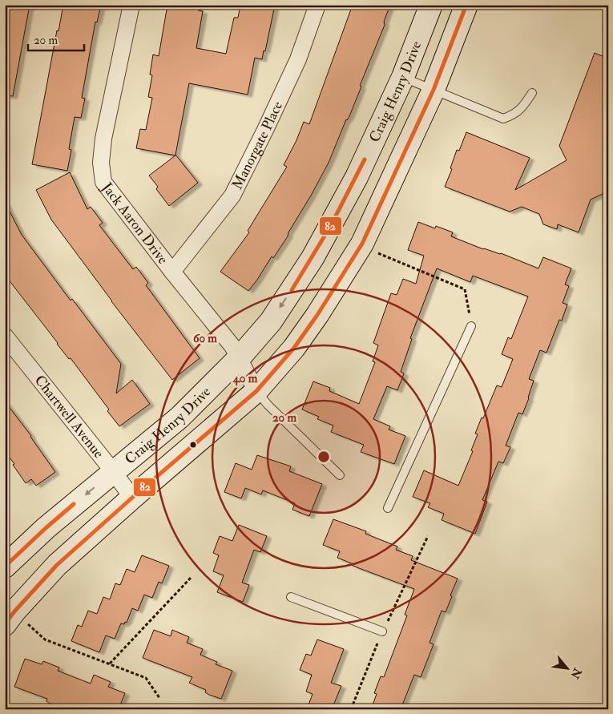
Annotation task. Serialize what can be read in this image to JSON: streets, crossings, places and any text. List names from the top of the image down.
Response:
{
  "streets": {
    "street": [
      "Craig Henry Drive",
      "Manorgate Place",
      "Jack Aaron Drive",
      "Chartwell Avenue"
    ]
  },
  "crossings": [
    ["Craig Henry Drive", "Jack Aaron Drive"],
    ["Craig Henry Drive", "Chartwell Avenue"],
    ["Manorgate Place", "Jack Aaron Drive"]
  ],
  "lines": ["transit line 82"],
  "scale_bar": "20 m",
  "north": "bottom right",
  "rings": ["60 m", "40 m", "20 m"]
}
